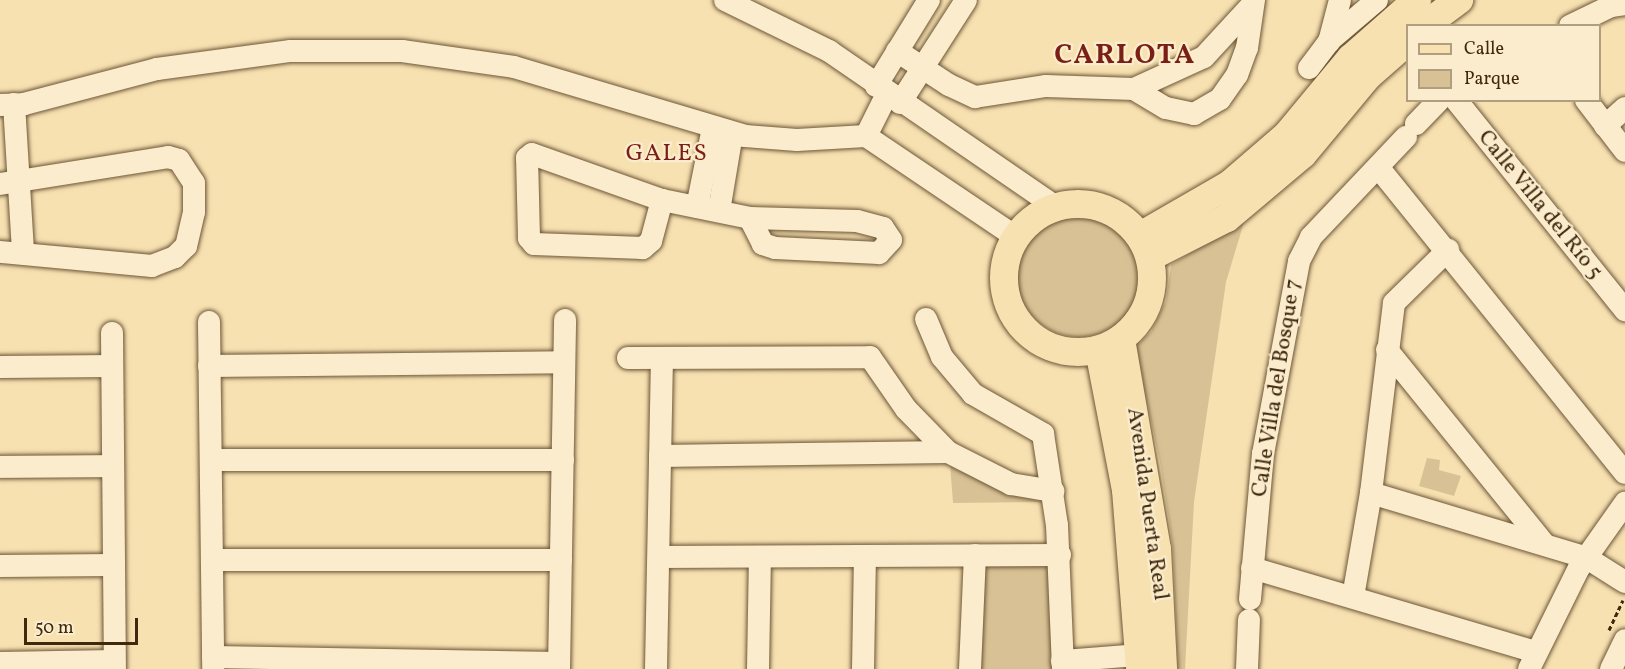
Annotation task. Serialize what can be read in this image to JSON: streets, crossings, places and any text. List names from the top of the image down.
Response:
{
  "streets": {
    "main road": ["Avenida Puerta Real"],
    "street": ["Calle Villa del Río 5", "Calle Villa del Bosque 7"]
  },
  "districts": ["CARLOTA", "GALES"],
  "legend": ["Calle", "Parque"],
  "scale_bar": "50 m"
}
